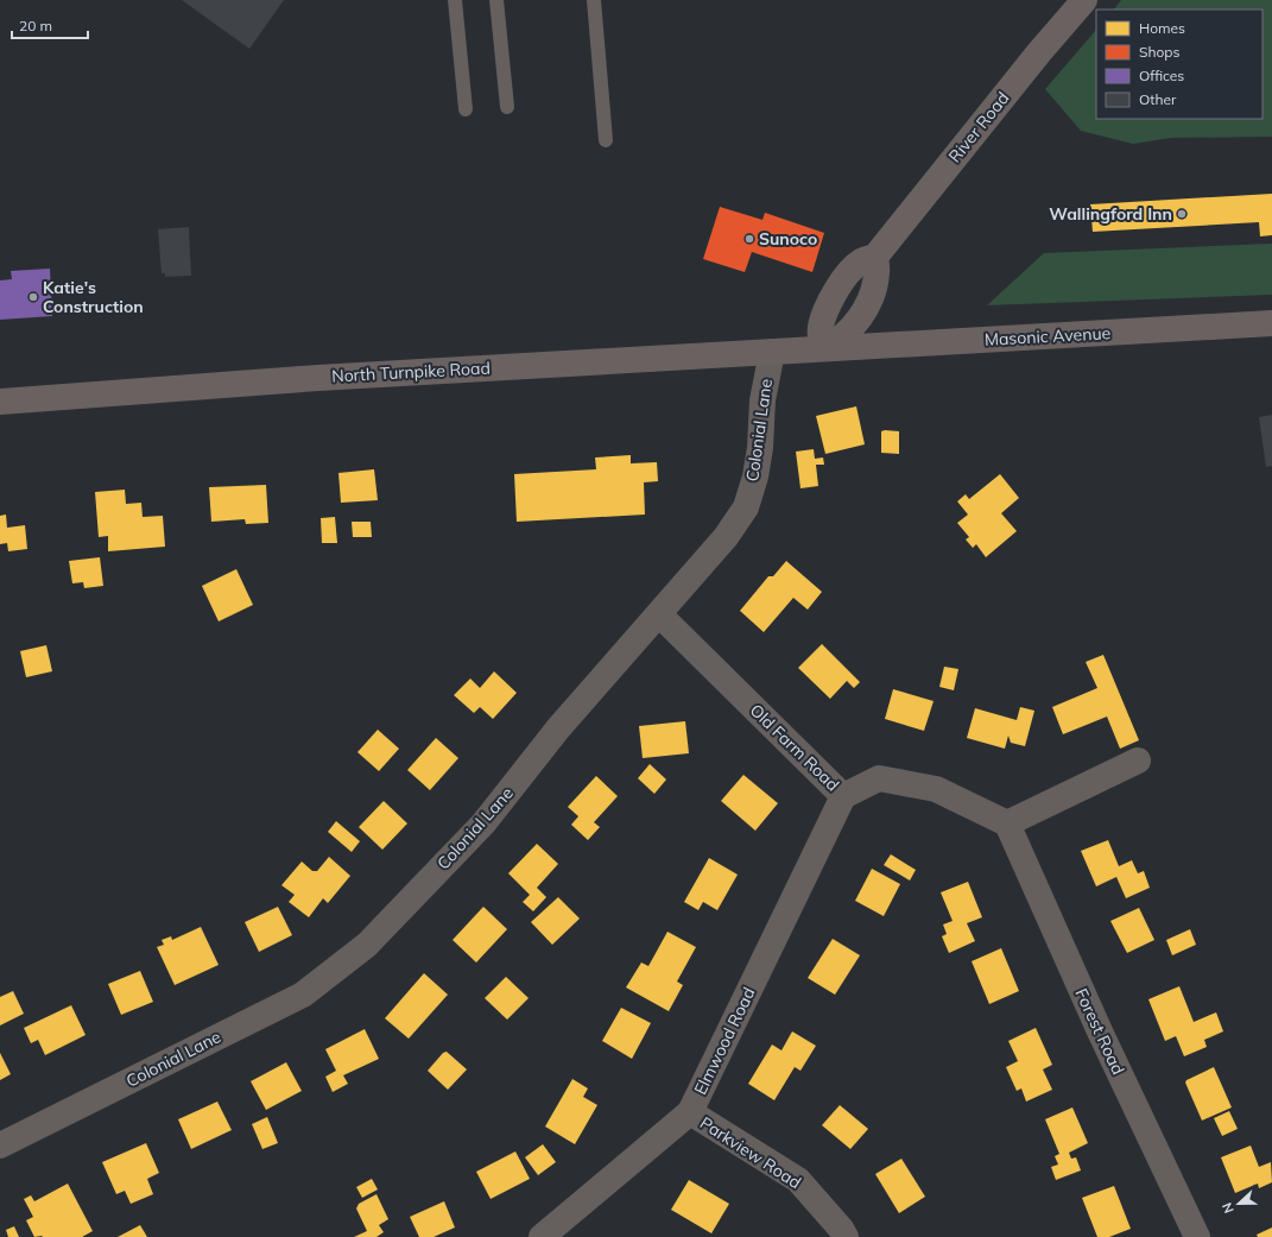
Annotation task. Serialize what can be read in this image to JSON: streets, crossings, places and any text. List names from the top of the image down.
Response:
{
  "streets": {
    "main road": ["River Road", "Masonic Avenue", "North Turnpike Road"],
    "street": [
      "Colonial Lane",
      "Old Farm Road",
      "Forest Road",
      "Elmwood Road",
      "Parkview Road"
    ]
  },
  "crossings": [
    ["River Road", "Masonic Avenue"],
    ["River Road", "North Turnpike Road"],
    ["Masonic Avenue", "North Turnpike Road"],
    ["North Turnpike Road", "Colonial Lane"],
    ["Colonial Lane", "Old Farm Road"],
    ["Old Farm Road", "Forest Road"],
    ["Old Farm Road", "Elmwood Road"],
    ["Elmwood Road", "Parkview Road"]
  ],
  "places": ["Wallingford Inn", "Sunoco", "Katie's Construction"],
  "legend": [
    "Homes",
    "Shops",
    "Offices",
    "Other"
  ],
  "scale_bar": "20 m",
  "north": "left"
}
